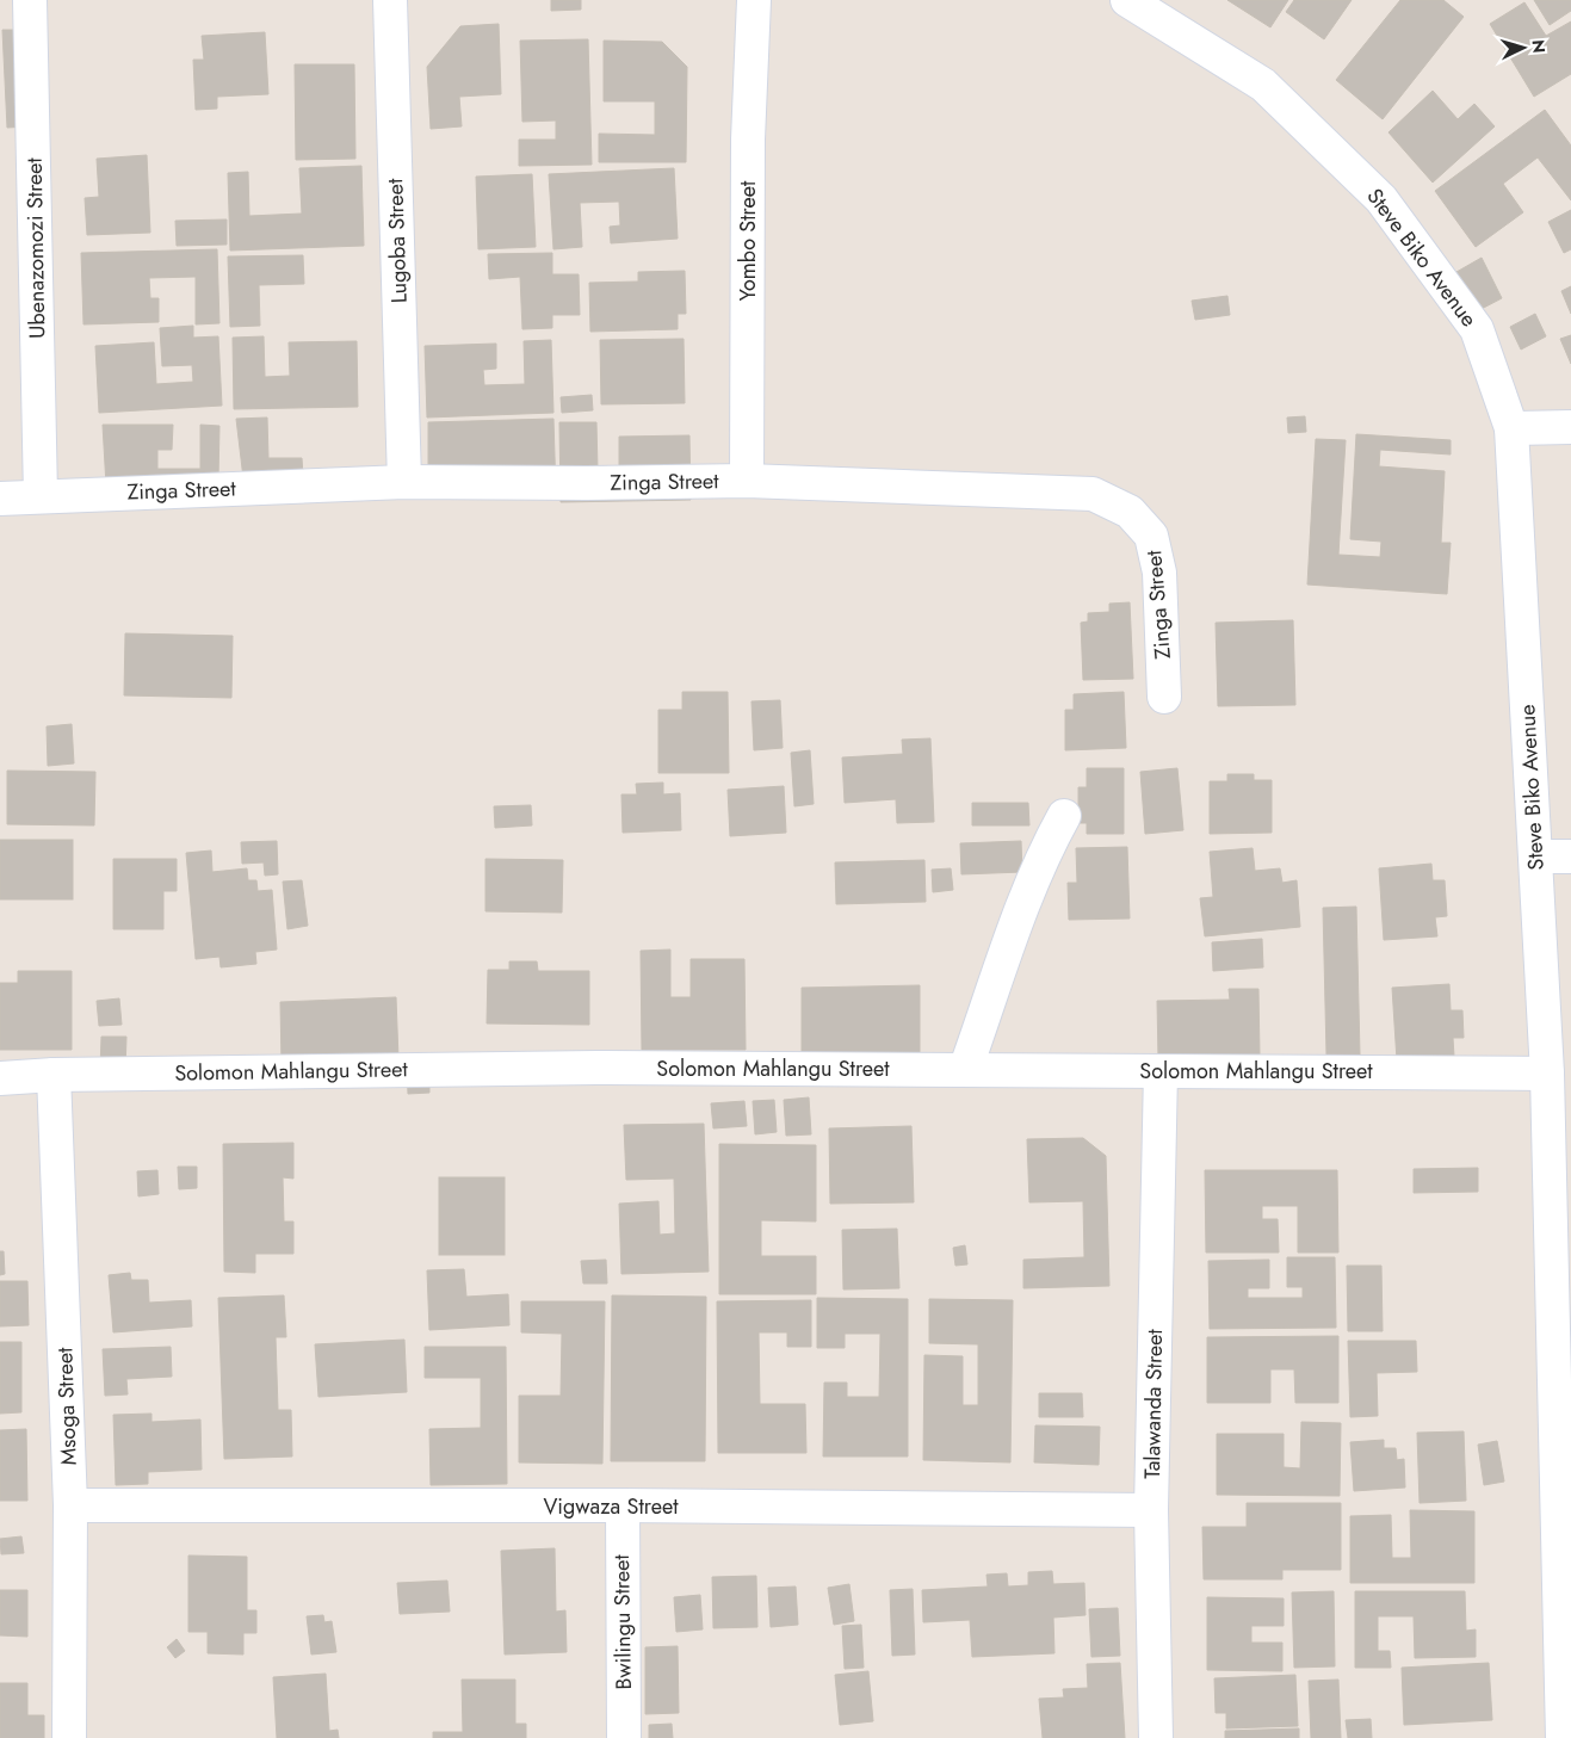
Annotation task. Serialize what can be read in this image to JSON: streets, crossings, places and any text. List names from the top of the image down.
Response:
{
  "streets": {
    "street": [
      "Lugoba Street",
      "Yombo Street",
      "Ubenazomozi Street",
      "Steve Biko Avenue",
      "Zinga Street",
      "Solomon Mahlangu Street",
      "Talawanda Street",
      "Msoga Street",
      "Vigwaza Street",
      "Bwilingu Street"
    ]
  },
  "crossings": [
    ["Lugoba Street", "Zinga Street"],
    ["Yombo Street", "Zinga Street"],
    ["Ubenazomozi Street", "Zinga Street"],
    ["Steve Biko Avenue", "Solomon Mahlangu Street"],
    ["Solomon Mahlangu Street", "Talawanda Street"],
    ["Solomon Mahlangu Street", "Msoga Street"],
    ["Talawanda Street", "Vigwaza Street"],
    ["Msoga Street", "Vigwaza Street"],
    ["Vigwaza Street", "Bwilingu Street"]
  ],
  "north": "right"
}
